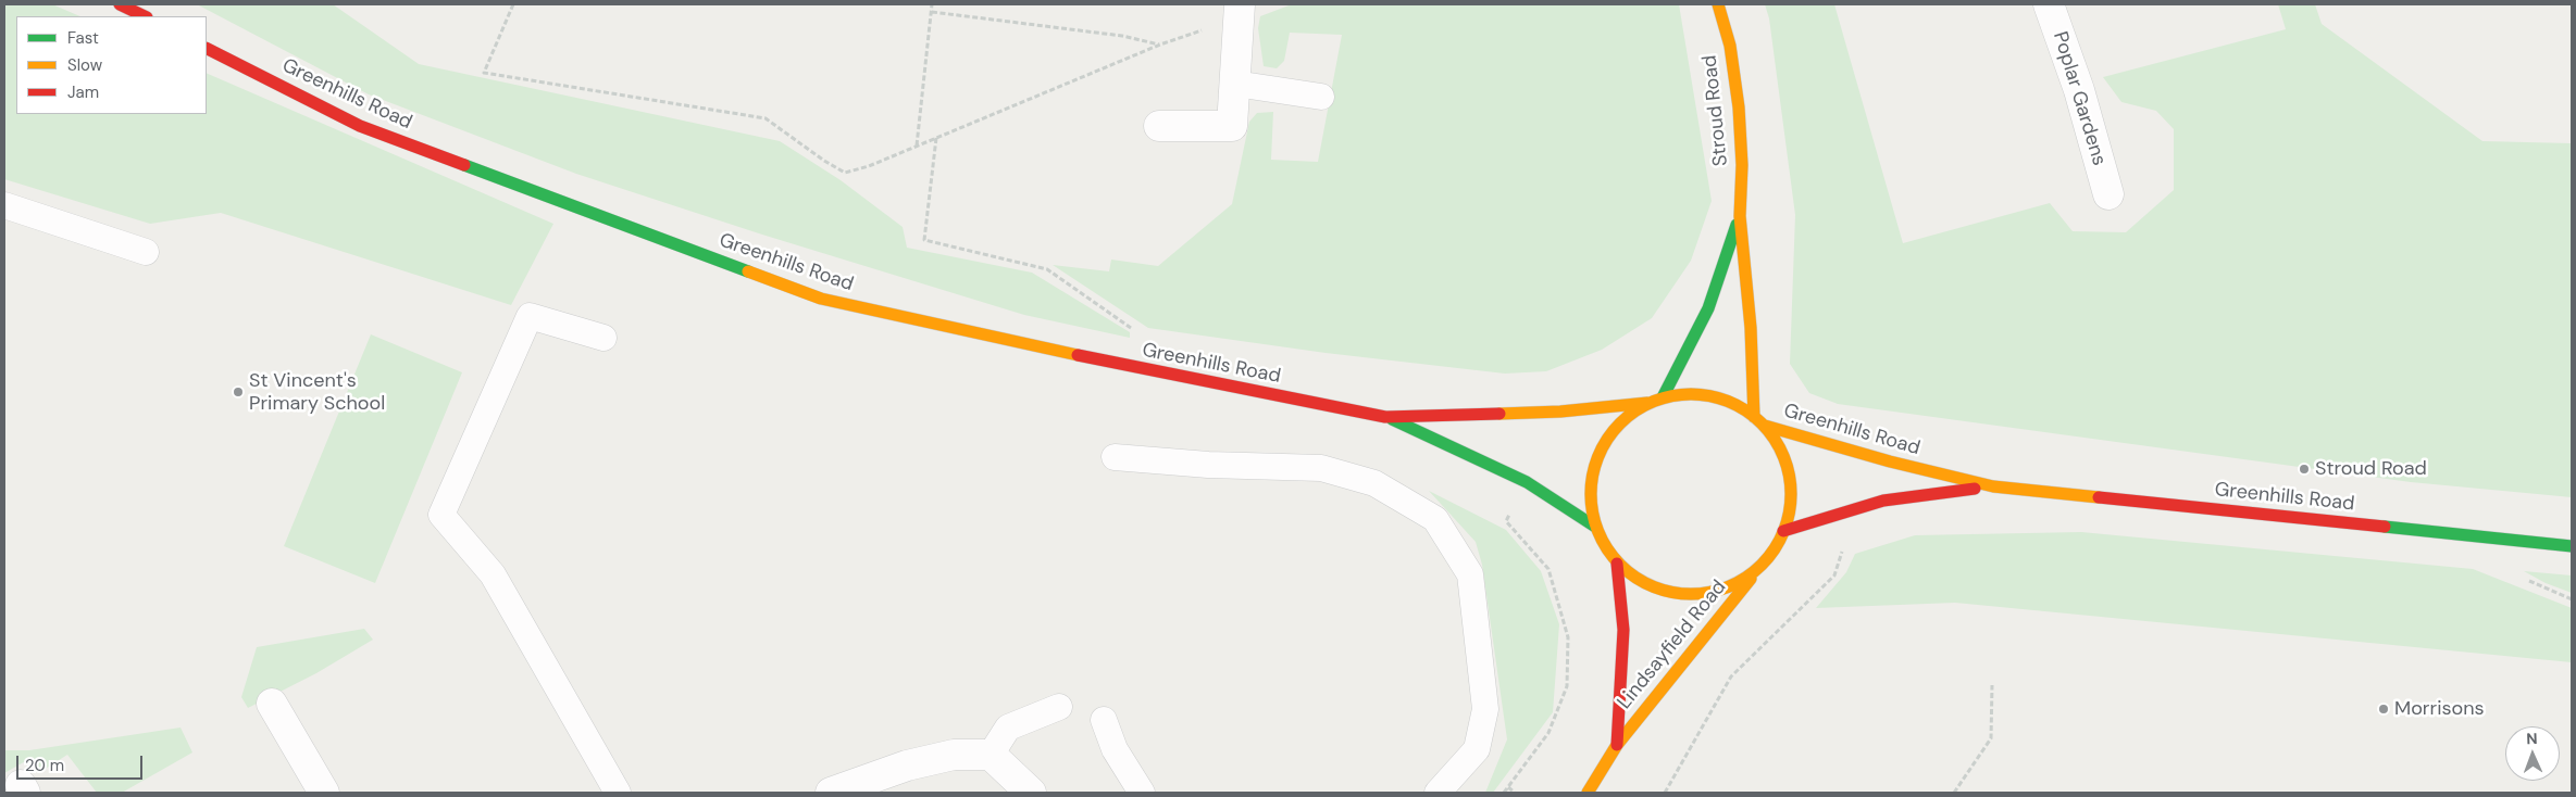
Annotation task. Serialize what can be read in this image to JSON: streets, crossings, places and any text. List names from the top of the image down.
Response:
{
  "streets": {
    "street": [
      "Greenhills Road",
      "Poplar Gardens",
      "Stroud Road",
      "Lindsayfield Road"
    ]
  },
  "crossings": [
    ["Greenhills Road", "Lindsayfield Road"]
  ],
  "places": ["St Vincent's Primary School", "Stroud Road", "Morrisons"],
  "legend": ["Fast", "Slow", "Jam"],
  "scale_bar": "20 m",
  "north": "top"
}
